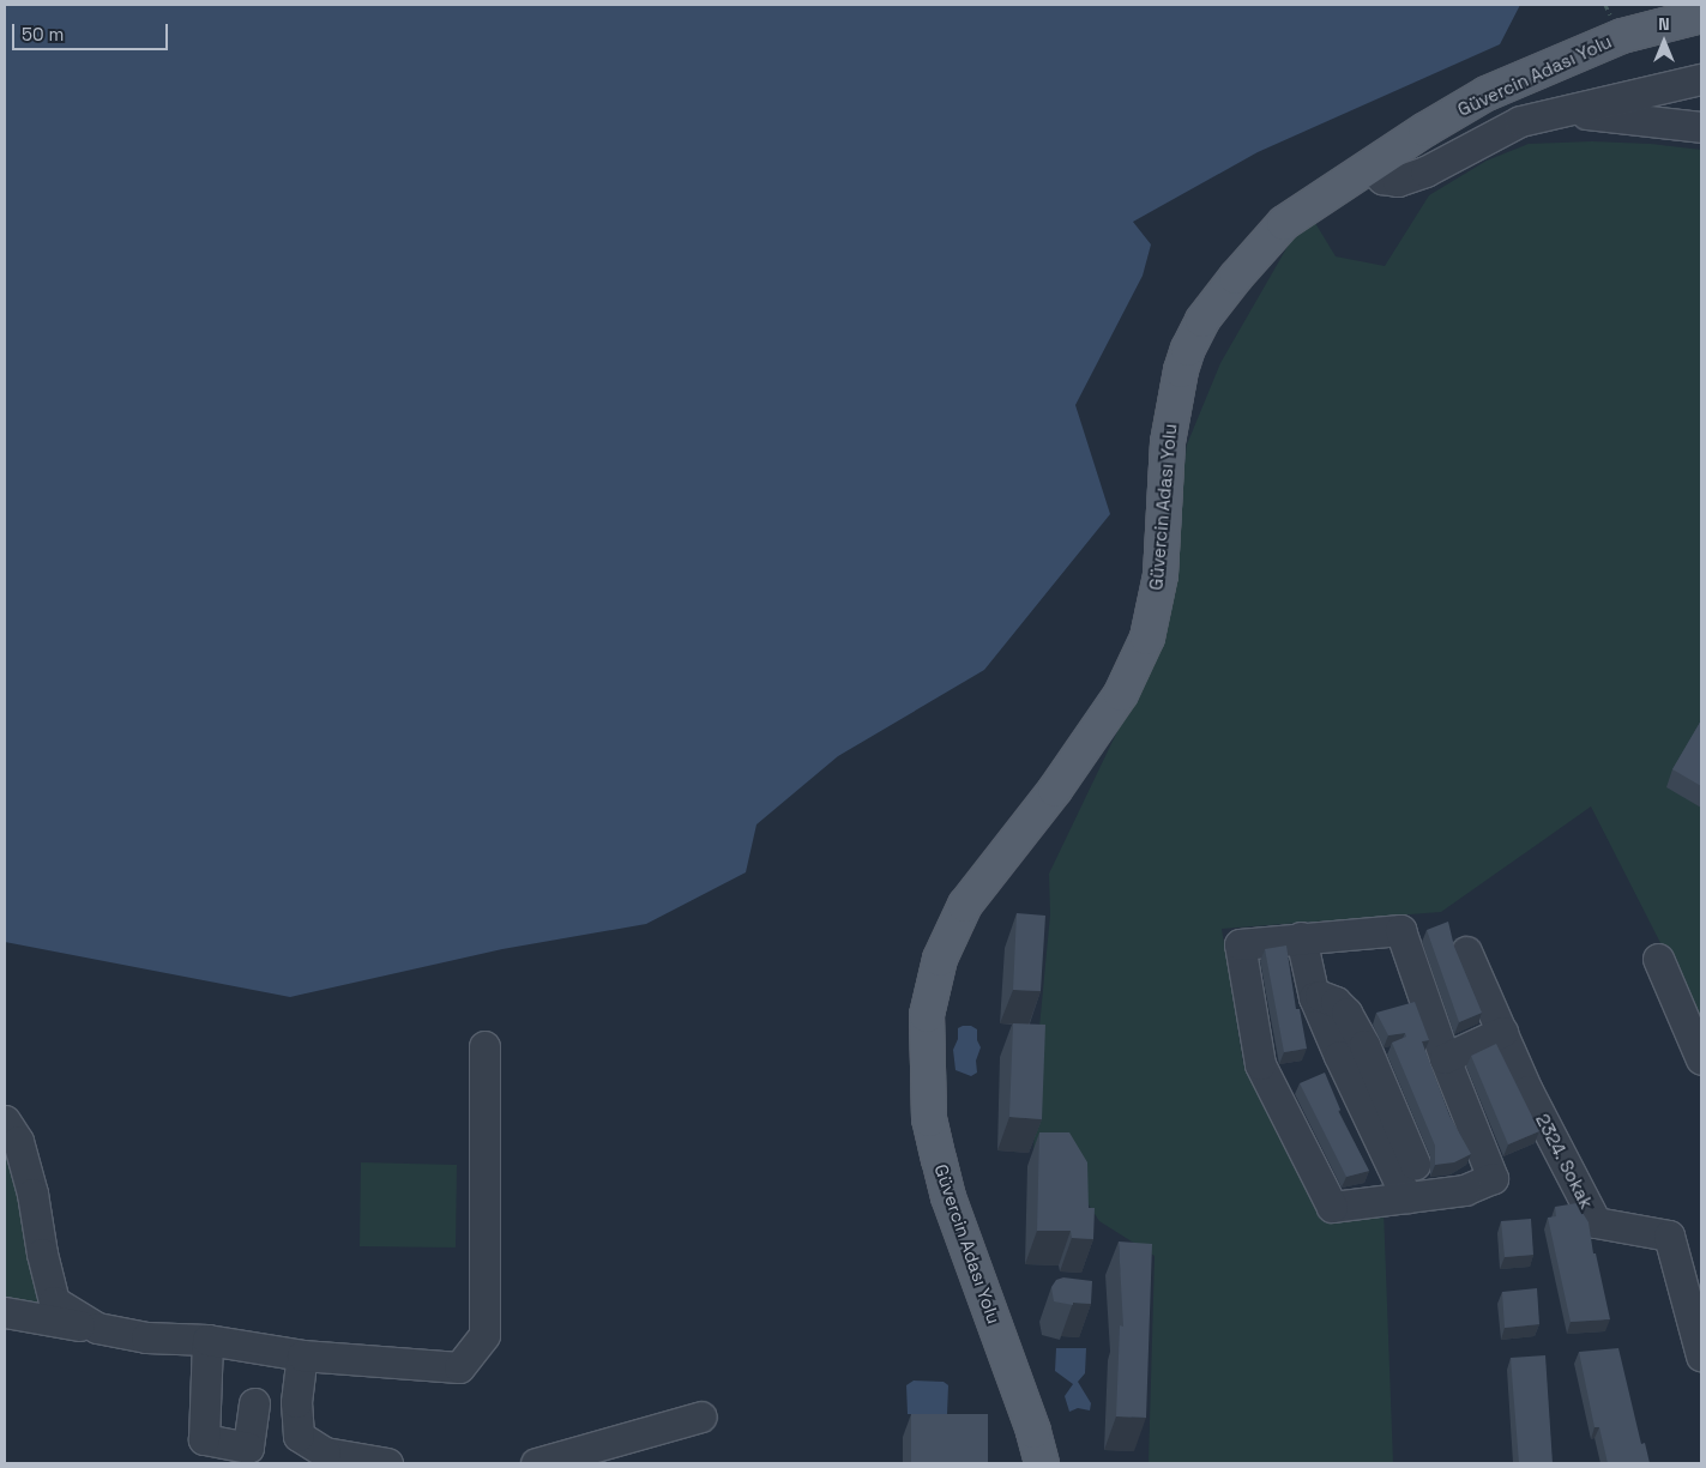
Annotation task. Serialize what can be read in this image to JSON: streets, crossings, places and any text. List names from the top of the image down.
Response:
{
  "streets": {
    "main road": ["Güvercin Adası Yolu"],
    "street": ["2324. Sokak"]
  },
  "scale_bar": "50 m",
  "north": "top"
}
